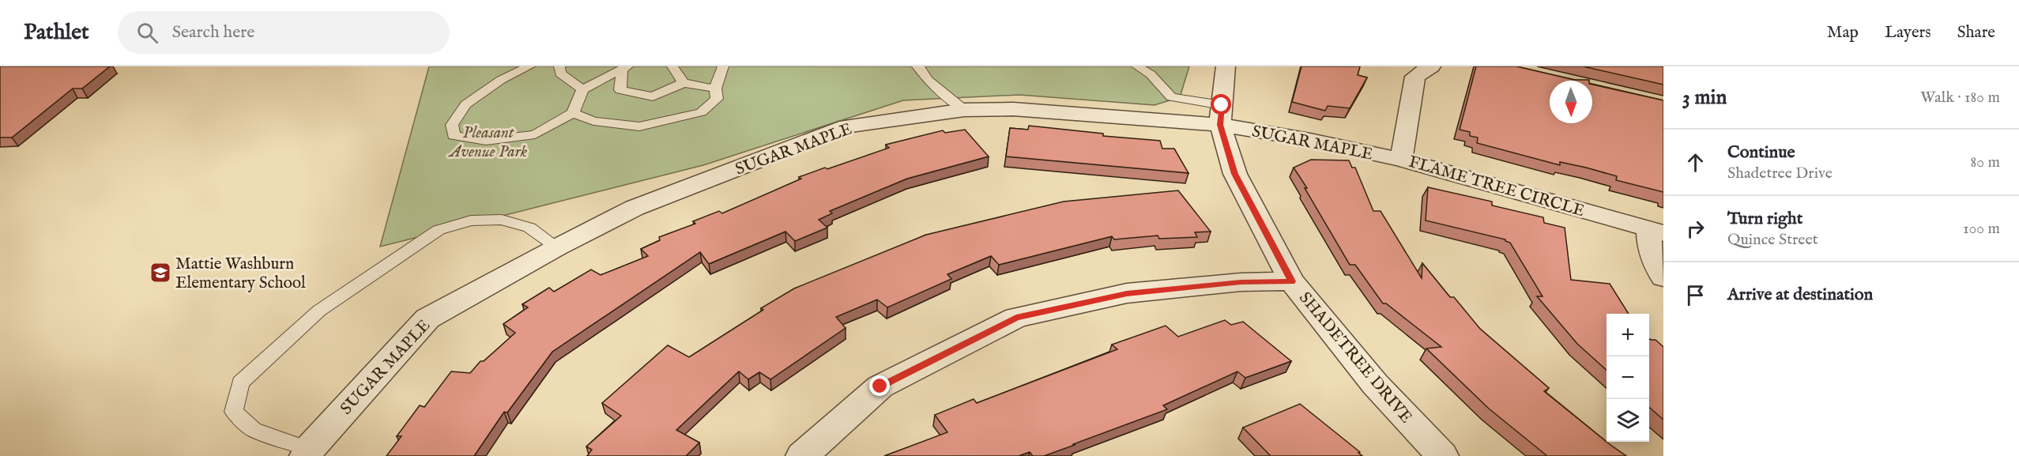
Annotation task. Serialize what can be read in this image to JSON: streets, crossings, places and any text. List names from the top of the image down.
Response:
{
  "streets": {
    "street": ["SUGAR MAPLE", "FLAME TREE CIRCLE", "SHADETREE DRIVE"]
  },
  "crossings": [
    ["SUGAR MAPLE", "FLAME TREE CIRCLE"],
    ["SUGAR MAPLE", "SHADETREE DRIVE"]
  ],
  "parks": ["Pleasant Avenue Park"],
  "places": {
    "school or university": ["Mattie Washburn Elementary School"]
  },
  "north": "bottom",
  "page": {
    "header": "Pathlet",
    "search": "Search here",
    "nav": ["Map", "Layers", "Share"],
    "heading": ["3 min", "Walk · 180 m"],
    "list": [
      ["Continue", "Shadetree Drive", "80 m"],
      ["Turn right", "Quince Street", "100 m"],
      "Arrive at destination"
    ],
    "map_buttons": ["+", "−"]
  }
}
